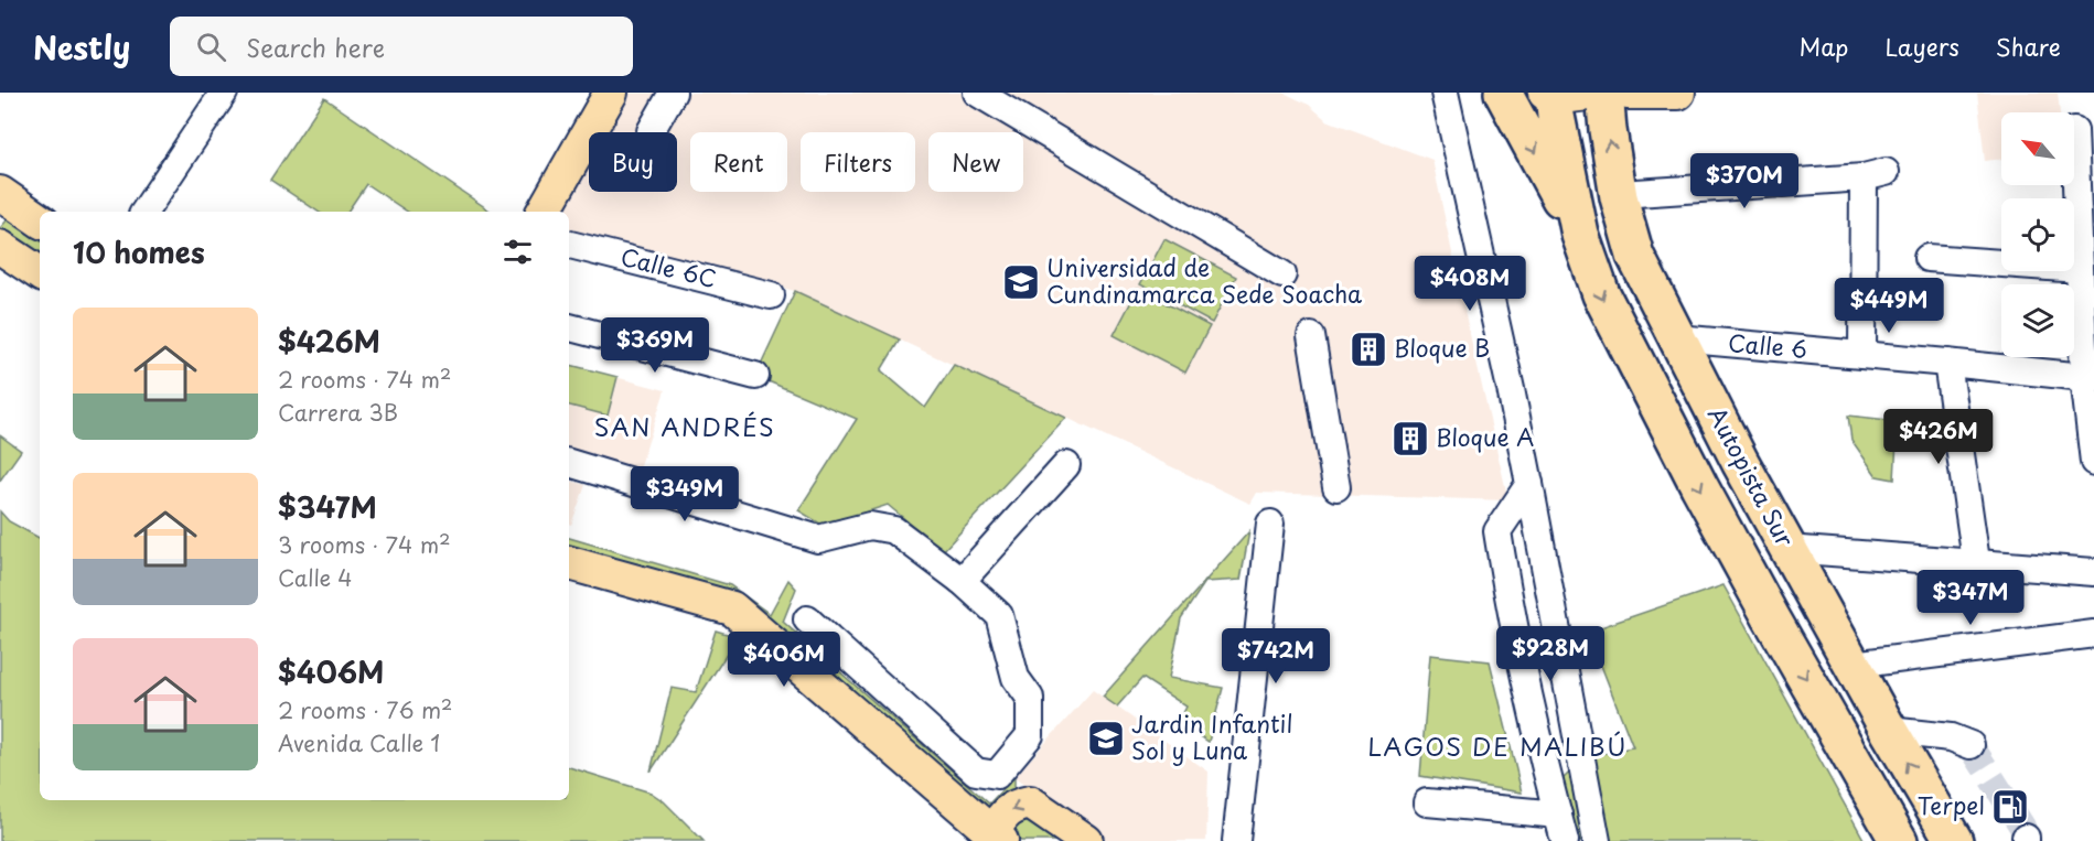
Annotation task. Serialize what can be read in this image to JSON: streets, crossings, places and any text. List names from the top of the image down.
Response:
{
  "streets": {
    "highway": ["Autopista Sur"],
    "street": ["Calle 6C", "Calle 6"]
  },
  "crossings": [
    ["Calle 6", "Autopista Sur"]
  ],
  "districts": ["SAN ANDRÉS", "LAGOS DE MALIBÚ"],
  "places": {
    "school or university": ["Universidad de Cundinamarca Sede Soacha", "Jardin Infantil Sol y Luna"],
    "building": ["Bloque B", "Bloque A"],
    "fuel station": ["Terpel"]
  },
  "north": "top left",
  "page": {
    "header": "Nestly",
    "search": "Search here",
    "nav": ["Map", "Layers", "Share"],
    "chip": [
      "Buy",
      "Rent",
      "Filters",
      "New"
    ],
    "price": [
      "$370M",
      "$408M",
      "$449M",
      "$369M",
      "$426M",
      "$349M",
      "$347M",
      "$928M",
      "$742M",
      "$406M"
    ],
    "heading": "10 homes",
    "list": [
      {
        "name": "$426M",
        "note": "2 rooms · 74 m² · Carrera 3B"
      },
      {
        "name": "$347M",
        "note": "3 rooms · 74 m² · Calle 4"
      },
      {
        "name": "$406M",
        "note": "2 rooms · 76 m² · Avenida Calle 1"
      }
    ]
  }
}
